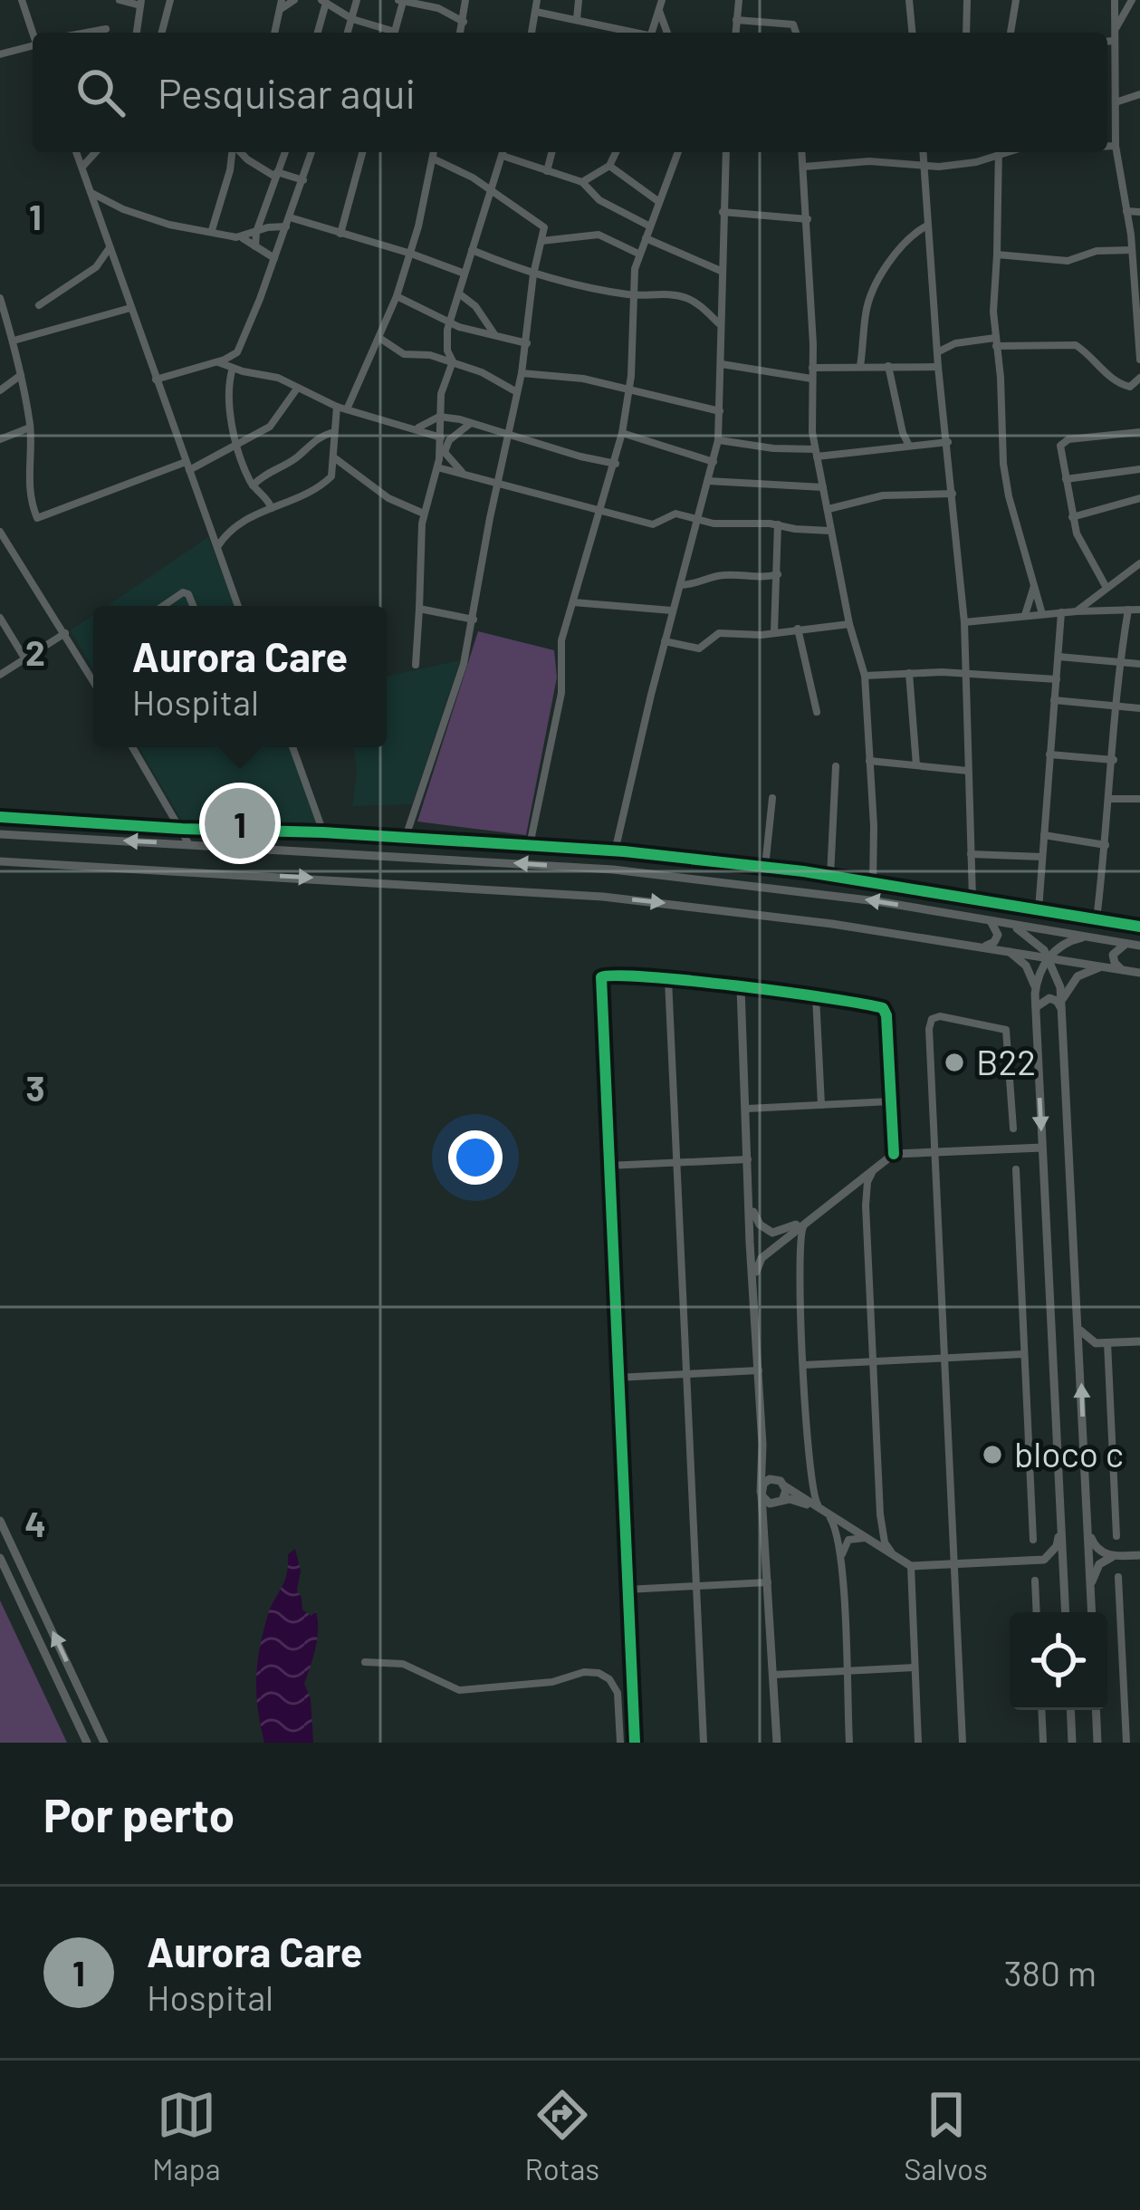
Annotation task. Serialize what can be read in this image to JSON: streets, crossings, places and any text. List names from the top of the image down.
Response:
{
  "places": ["B22", "bloco c"],
  "page": {
    "search": "Pesquisar aqui",
    "popup": ["Aurora Care", "Hospital"],
    "pins": "1",
    "heading": "Por perto",
    "list": [
      {
        "mark": "1",
        "name": "Aurora Care",
        "note": "Hospital",
        "value": "380 m"
      }
    ],
    "nav": ["Mapa", "Rotas", "Salvos"]
  },
  "grid": {
    "rows": [
      "1",
      "2",
      "3",
      "4"
    ]
  }
}
